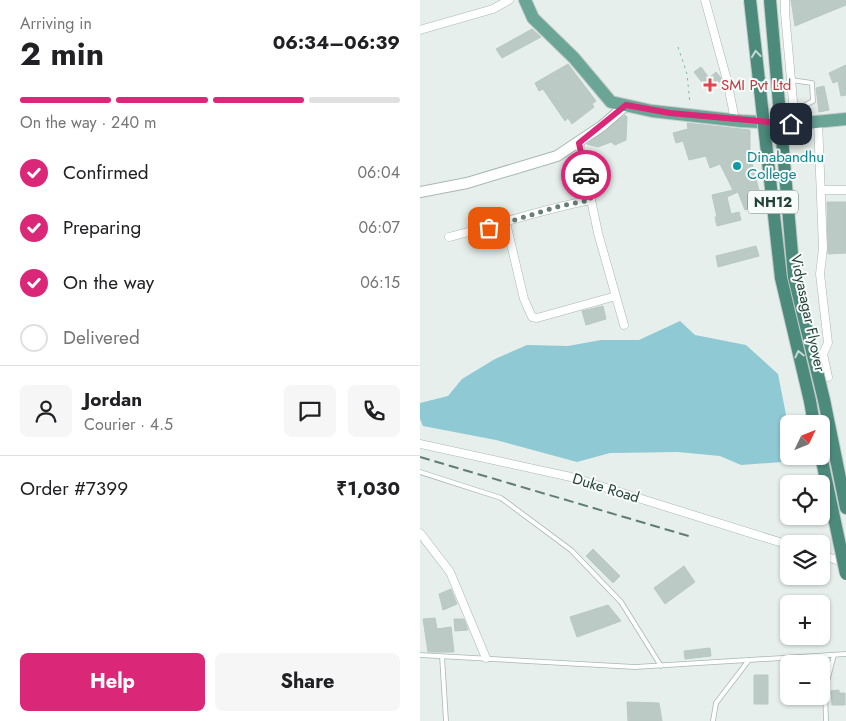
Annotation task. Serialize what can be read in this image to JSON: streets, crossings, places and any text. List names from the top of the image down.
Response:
{
  "streets": {
    "highway": ["NH12", "Vidyasagar Flyover"],
    "street": ["Duke Road"]
  },
  "places": {
    "health": ["SMI Pvt Ltd"],
    "other": ["Dinabandhu College"]
  },
  "north": "top right",
  "page": {
    "heading": ["2 min", "Arriving in", "06:34–06:39"],
    "panel": [
      "Jordan",
      "Courier · 4.5",
      "Order #7399",
      "₹1,030"
    ],
    "bar": "On the way · 240 m",
    "list": [
      ["Confirmed", "06:04"],
      ["Preparing", "06:07"],
      ["On the way", "06:15"],
      "Delivered"
    ],
    "map_buttons": ["+", "−"],
    "buttons": ["Help", "Share"]
  }
}
